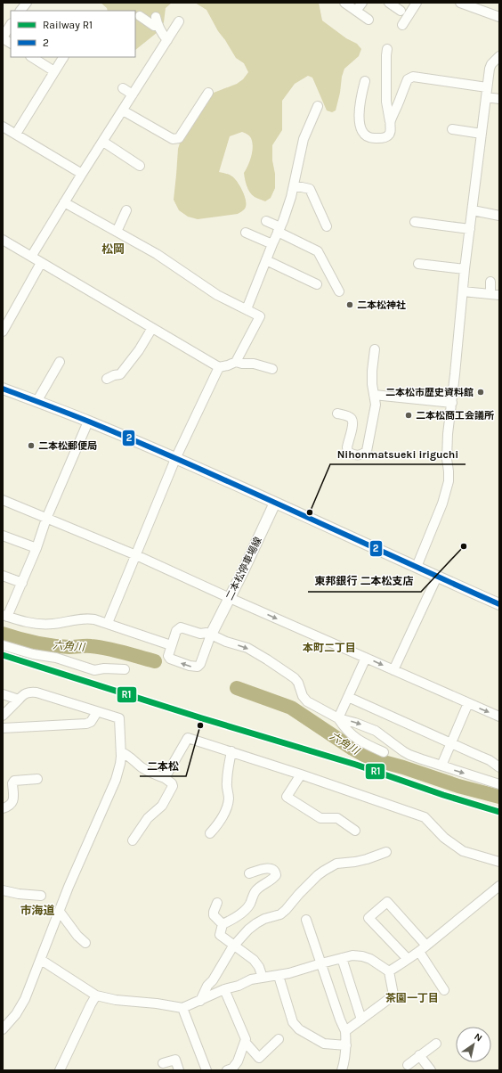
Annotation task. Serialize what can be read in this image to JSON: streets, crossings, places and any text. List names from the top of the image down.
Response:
{
  "streets": {
    "main road": ["二本松停車場線"]
  },
  "districts": [
    "松岡",
    "本町二丁目",
    "市海道",
    "茶園一丁目"
  ],
  "water": ["六角川"],
  "places": [
    "二本松神社",
    "二本松市歴史資料館",
    "二本松商工会議所",
    "二本松郵便局",
    "Nihonmatsueki iriguchi",
    "東邦銀行 二本松支店",
    "二本松"
  ],
  "lines": ["transit line 2", "rail line R1"],
  "legend": ["Railway R1", "2"],
  "north": "top right"
}
